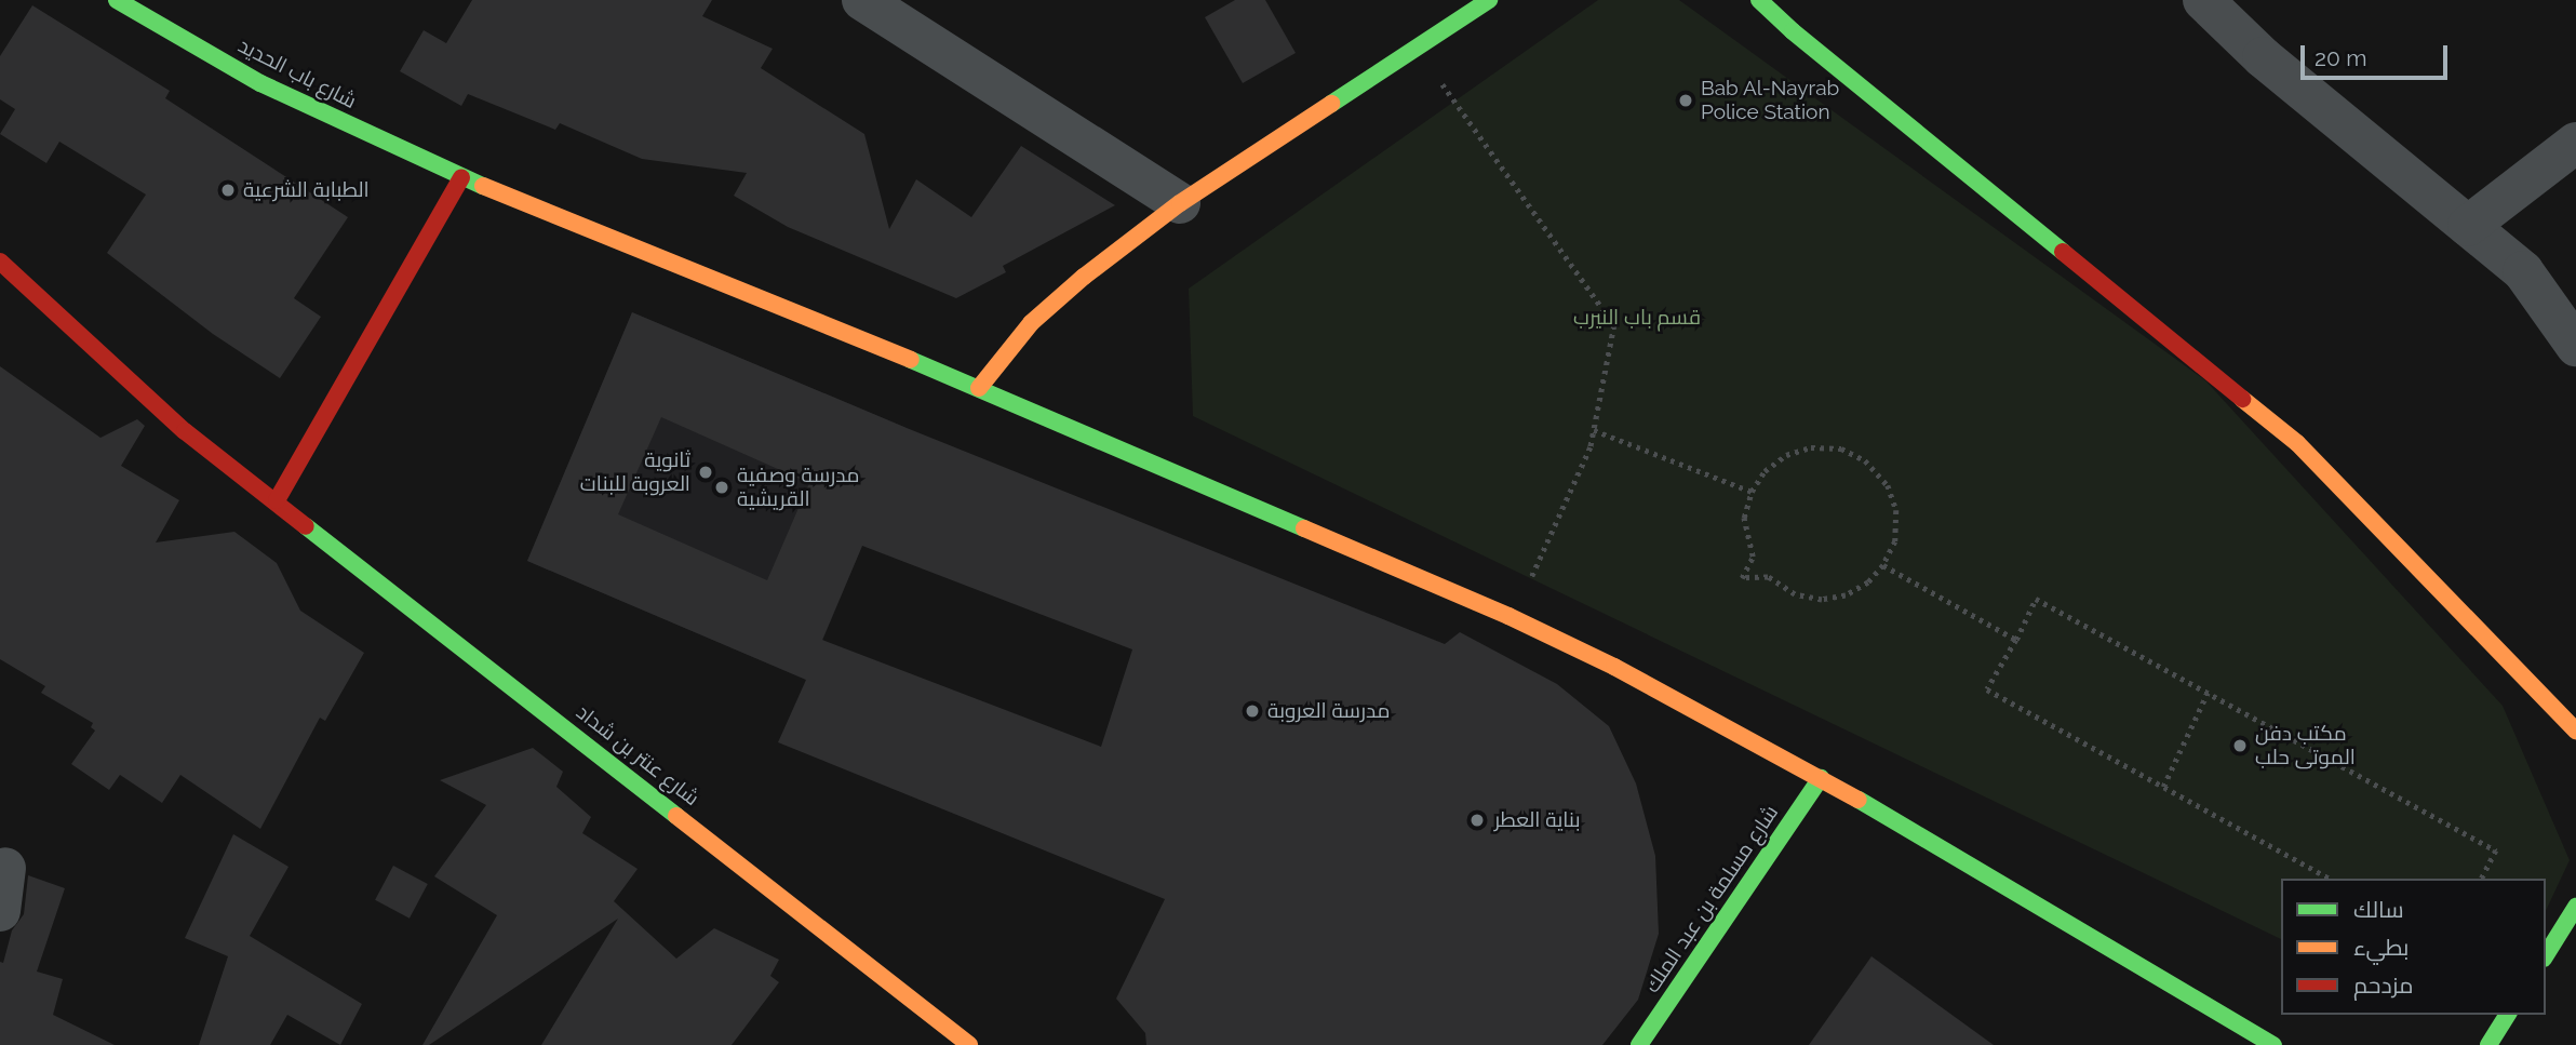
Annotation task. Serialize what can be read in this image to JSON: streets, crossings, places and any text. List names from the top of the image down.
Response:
{
  "streets": {
    "main road": ["شارع باب الحديد", "شارع عنتر بن شداد", "شارع مسلمة بن عبد الملك"]
  },
  "crossings": [
    ["شارع باب الحديد", "شارع مسلمة بن عبد الملك"]
  ],
  "parks": ["قسم باب النيرب"],
  "places": [
    "Bab Al-Nayrab Police Station",
    "الطبابة الشرعية",
    "ثانوية العروبة للبنات",
    "مدرسة وصفية القريشية",
    "مدرسة العروبة",
    "مكتب دفن الموتى حلب",
    "بناية العطر"
  ],
  "legend": ["سالك", "بطيء", "مزدحم"],
  "scale_bar": "20 m"
}
